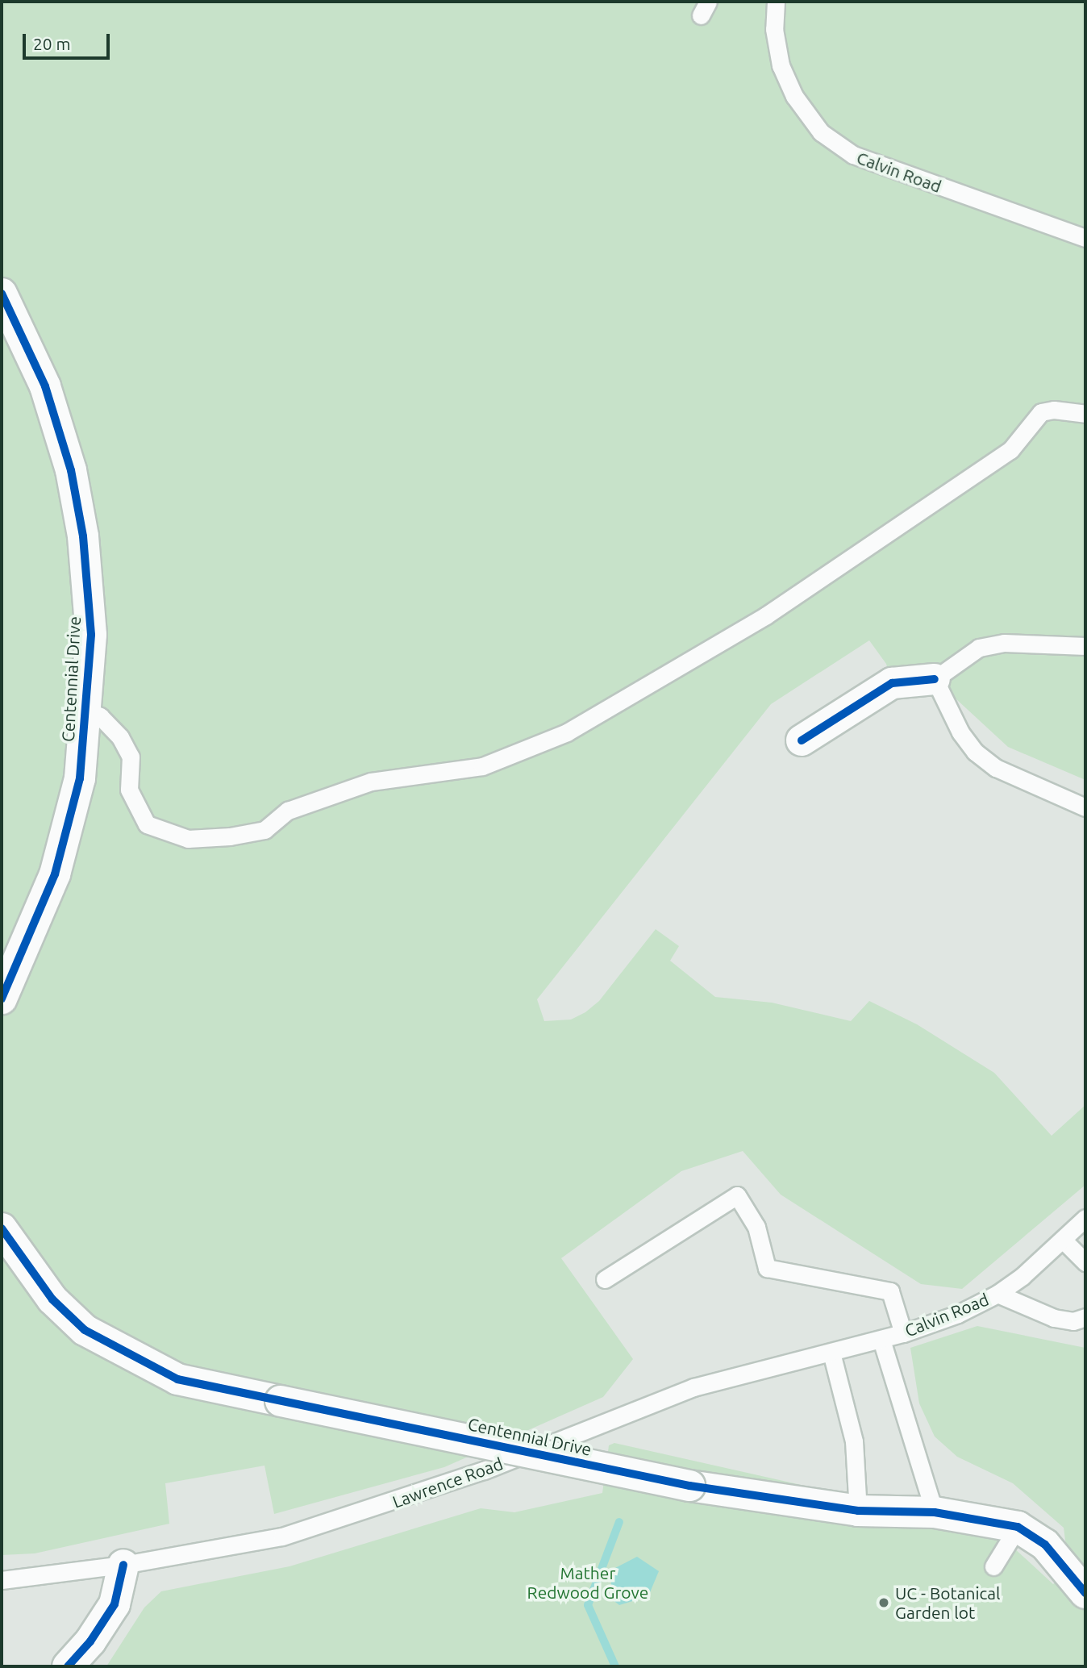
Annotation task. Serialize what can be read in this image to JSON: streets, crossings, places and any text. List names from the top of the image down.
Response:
{
  "streets": {
    "street": ["Centennial Drive"],
    "lane": ["Calvin Road", "Lawrence Road"]
  },
  "crossings": [
    ["Calvin Road", "Lawrence Road"]
  ],
  "parks": ["Mather Redwood Grove"],
  "places": ["UC - Botanical Garden lot"],
  "scale_bar": "20 m"
}
